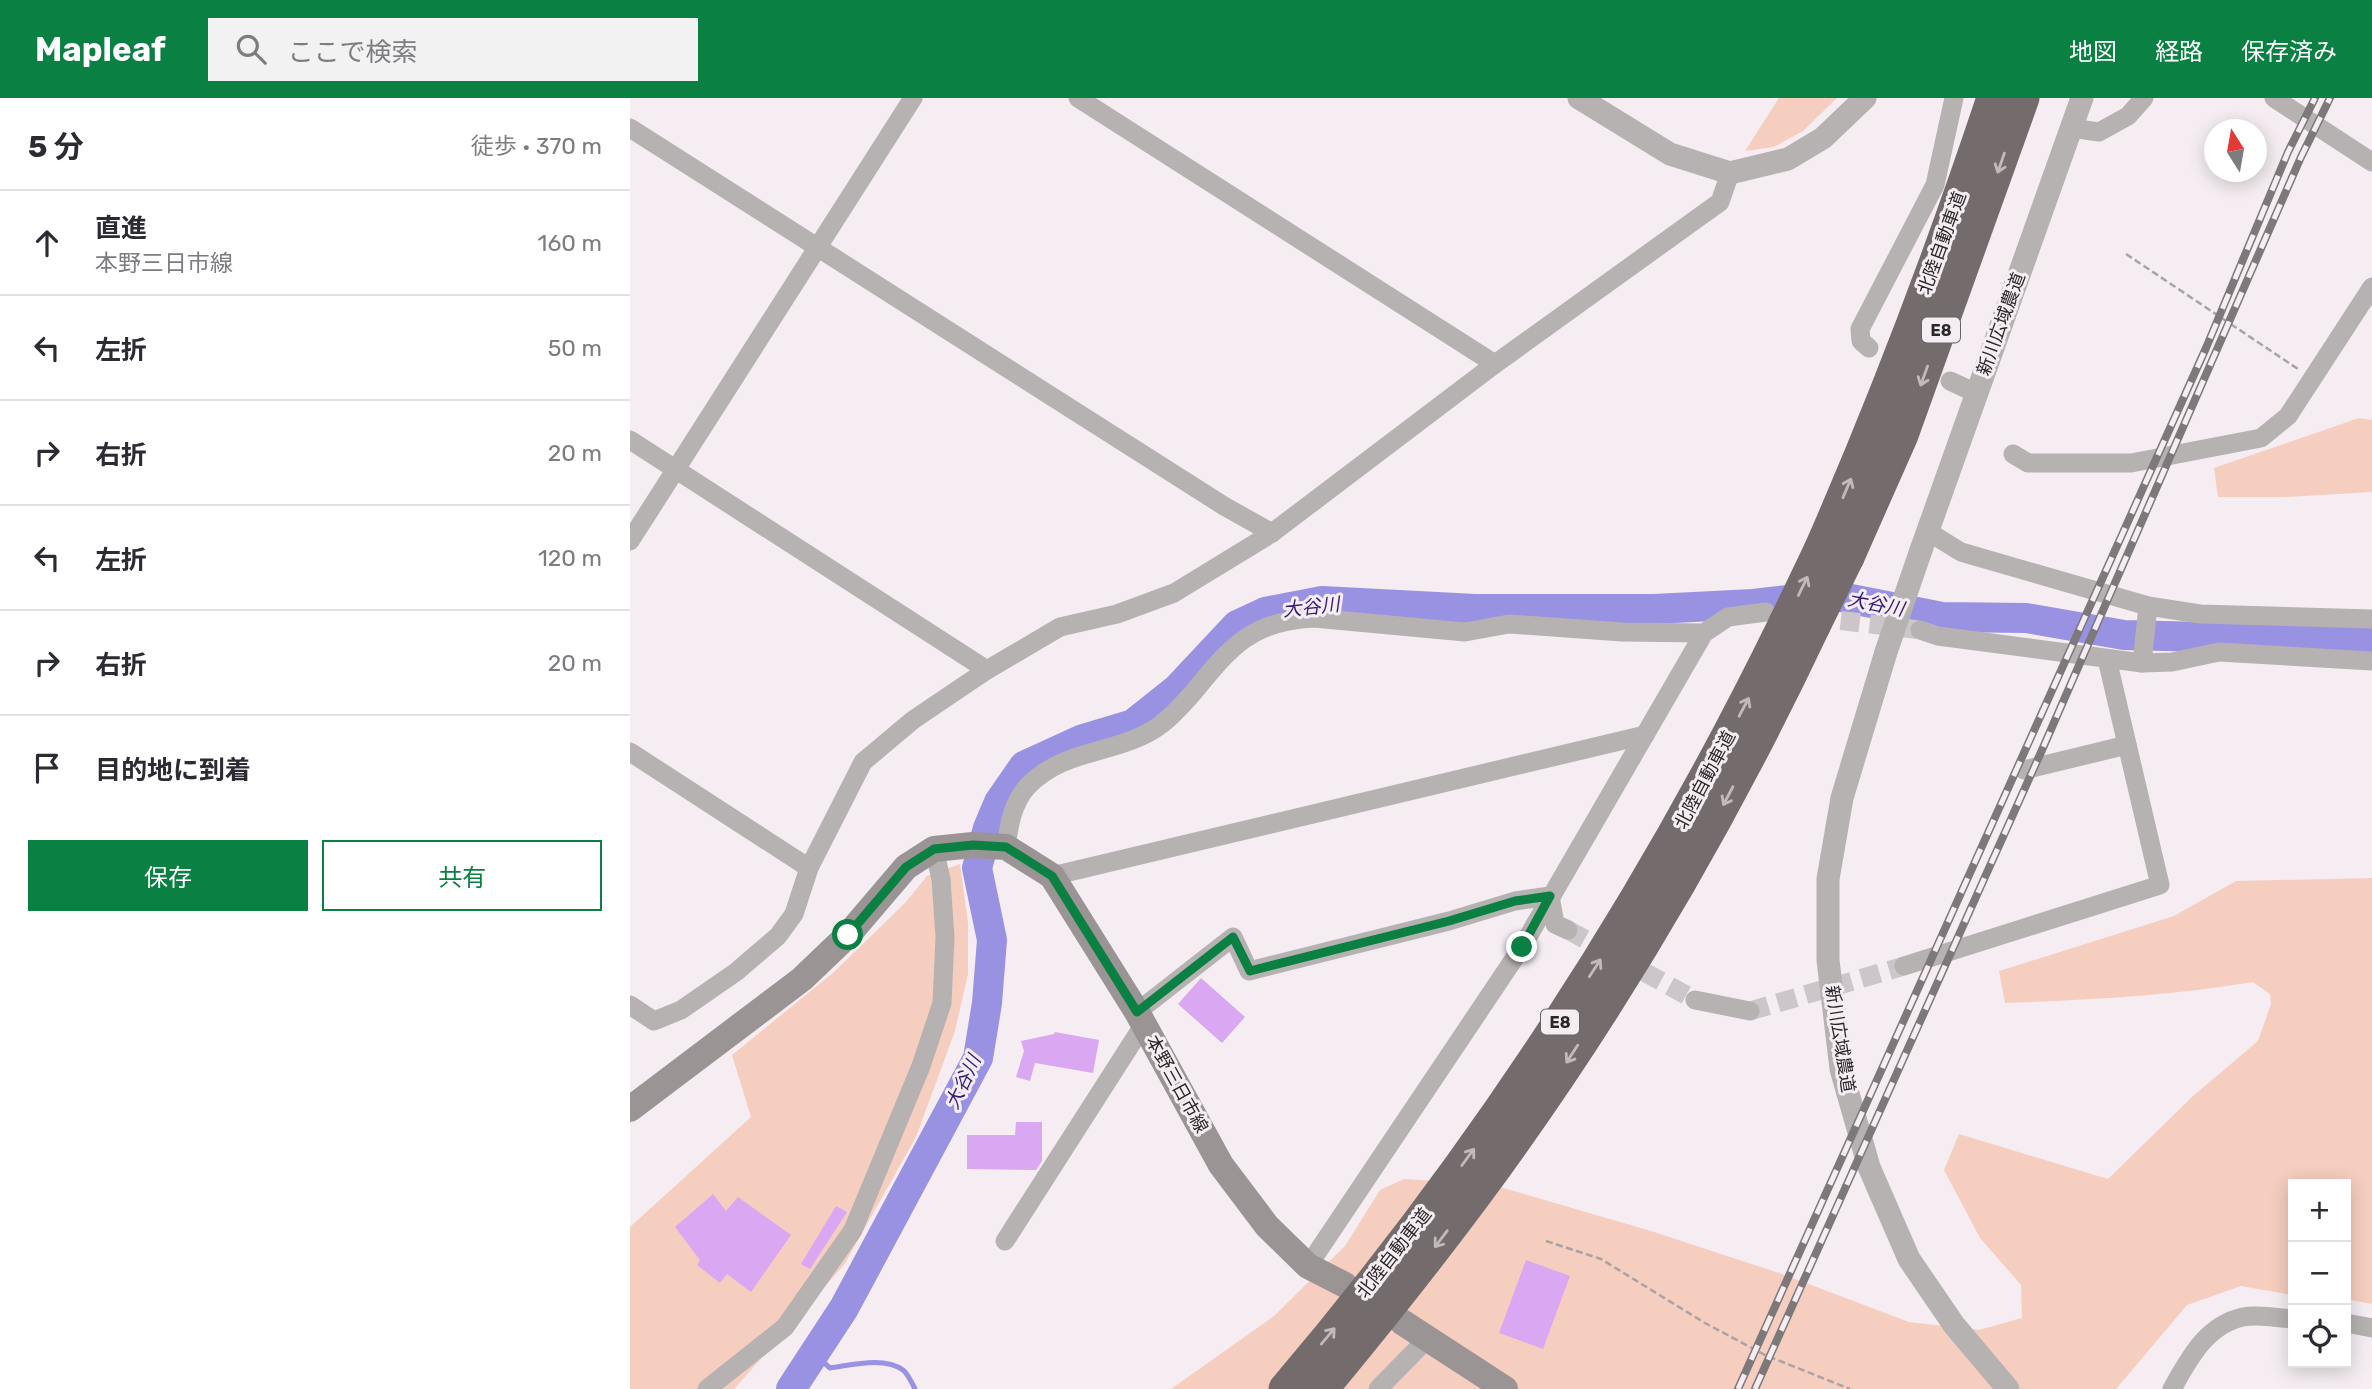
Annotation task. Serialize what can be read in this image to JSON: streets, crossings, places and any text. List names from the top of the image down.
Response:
{
  "streets": {
    "highway": ["北陸自動車道", "E8"],
    "main road": ["本野三日市線"],
    "street": ["新川広域農道"]
  },
  "water": ["大谷川"],
  "north": "top",
  "page": {
    "header": "Mapleaf",
    "search": "ここで検索",
    "nav": ["地図", "経路", "保存済み"],
    "heading": ["5 分", "徒歩 · 370 m"],
    "list": [
      ["直進", "本野三日市線", "160 m"],
      ["左折", "50 m"],
      ["右折", "20 m"],
      ["左折", "120 m"],
      ["右折", "20 m"],
      "目的地に到着"
    ],
    "buttons": ["保存", "共有"],
    "map_buttons": ["+", "−"]
  }
}
